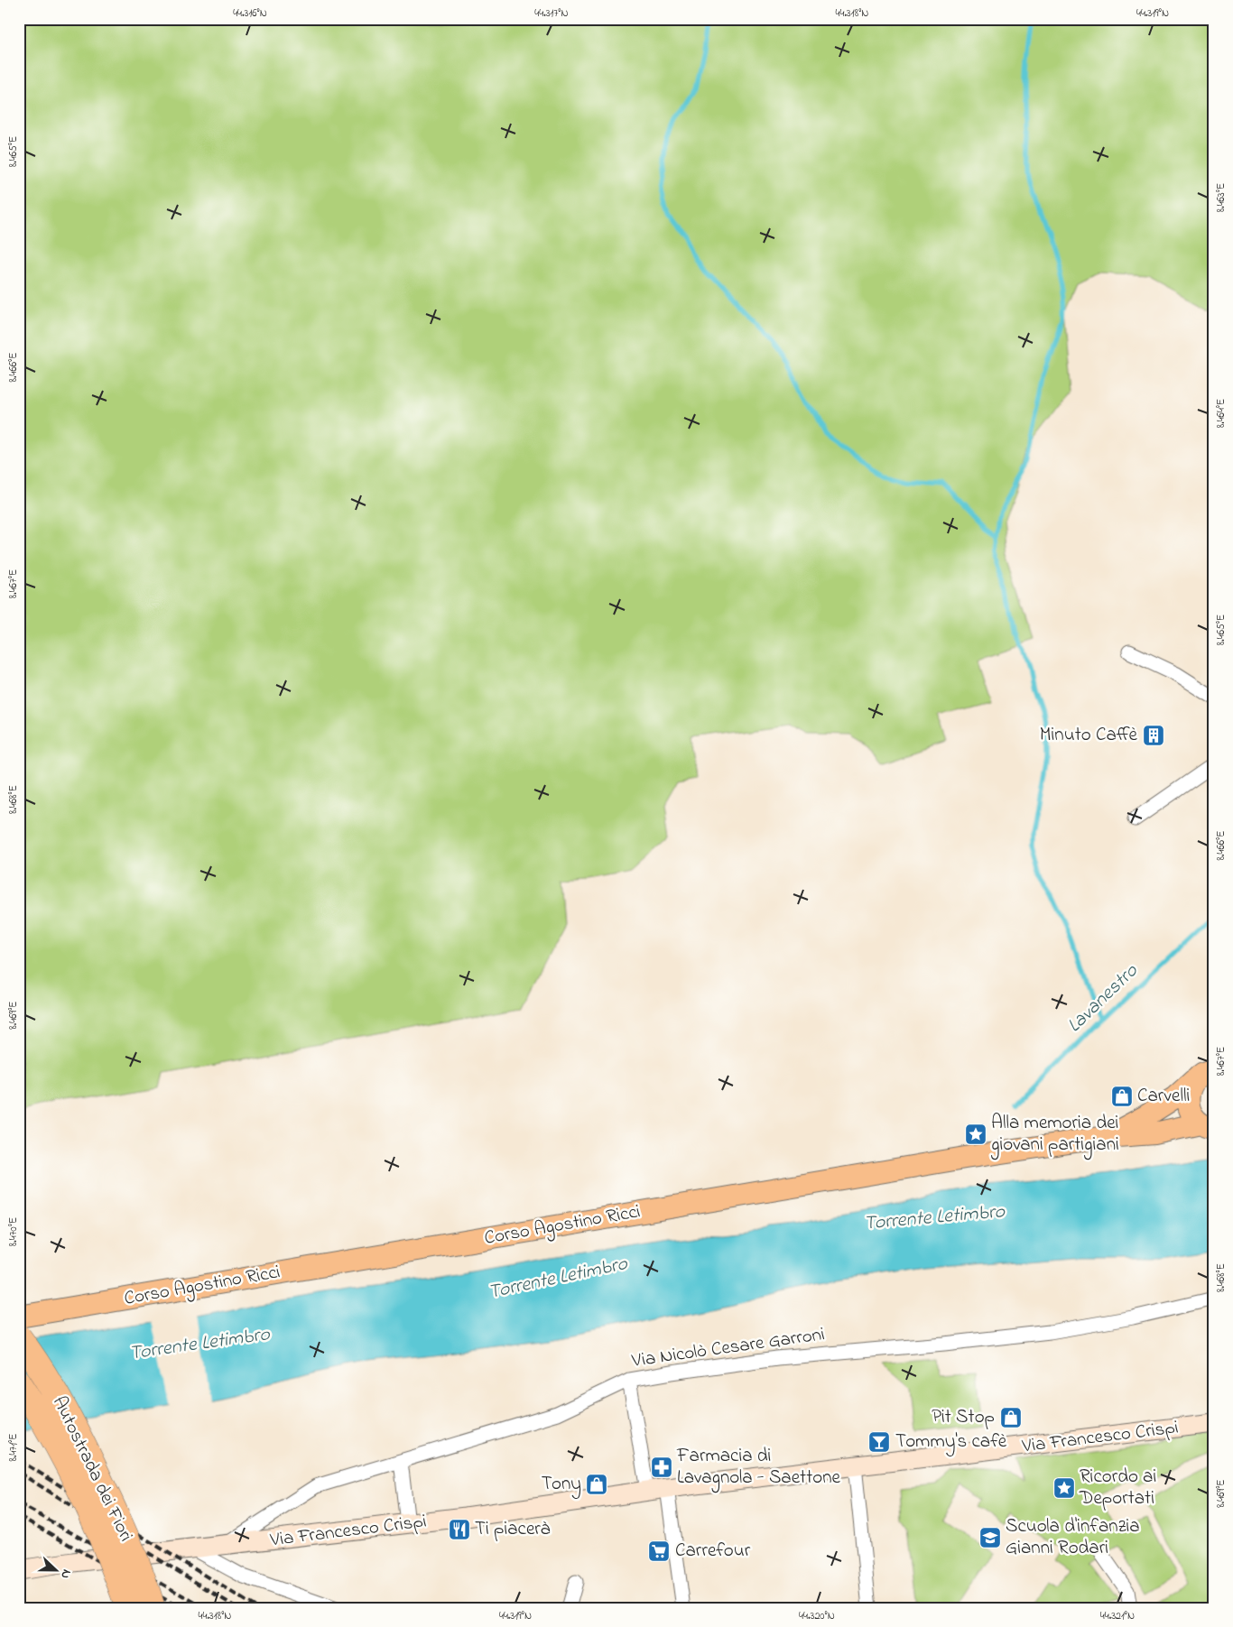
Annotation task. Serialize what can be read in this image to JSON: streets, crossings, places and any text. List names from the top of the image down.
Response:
{
  "streets": {
    "highway": ["Autostrada dei Fiori"],
    "main road": ["Corso Agostino Ricci"],
    "street": ["Via Nicolò Cesare Garroni", "Via Francesco Crispi"]
  },
  "crossings": [
    ["Via Nicolò Cesare Garroni", "Via Francesco Crispi"]
  ],
  "water": ["Lavanestro", "Torrente Letimbro"],
  "places": {
    "building": ["Minuto Caffè"],
    "shop": ["Carvelli", "Pit Stop", "Tony"],
    "place": ["Alla memoria dei giovani partigiani", "Ricordo ai Deportati"],
    "bar": ["Tommy's cafè"],
    "pharmacy": ["Farmacia di Lavagnola - Saettone"],
    "restaurant": ["Ti piacerà"],
    "school or university": ["Scuola d'infanzia Gianni Rodari"],
    "supermarket": ["Carrefour"]
  },
  "north": "right",
  "coordinates": [
    "44.316°N",
    "44.317°N",
    "44.318°N",
    "44.319°N",
    "8.465°E",
    "8.463°E",
    "8.466°E",
    "8.464°E",
    "8.467°E",
    "8.468°E",
    "8.469°E",
    "8.470°E",
    "8.471°E",
    "44.320°N",
    "44.321°N"
  ]
}
